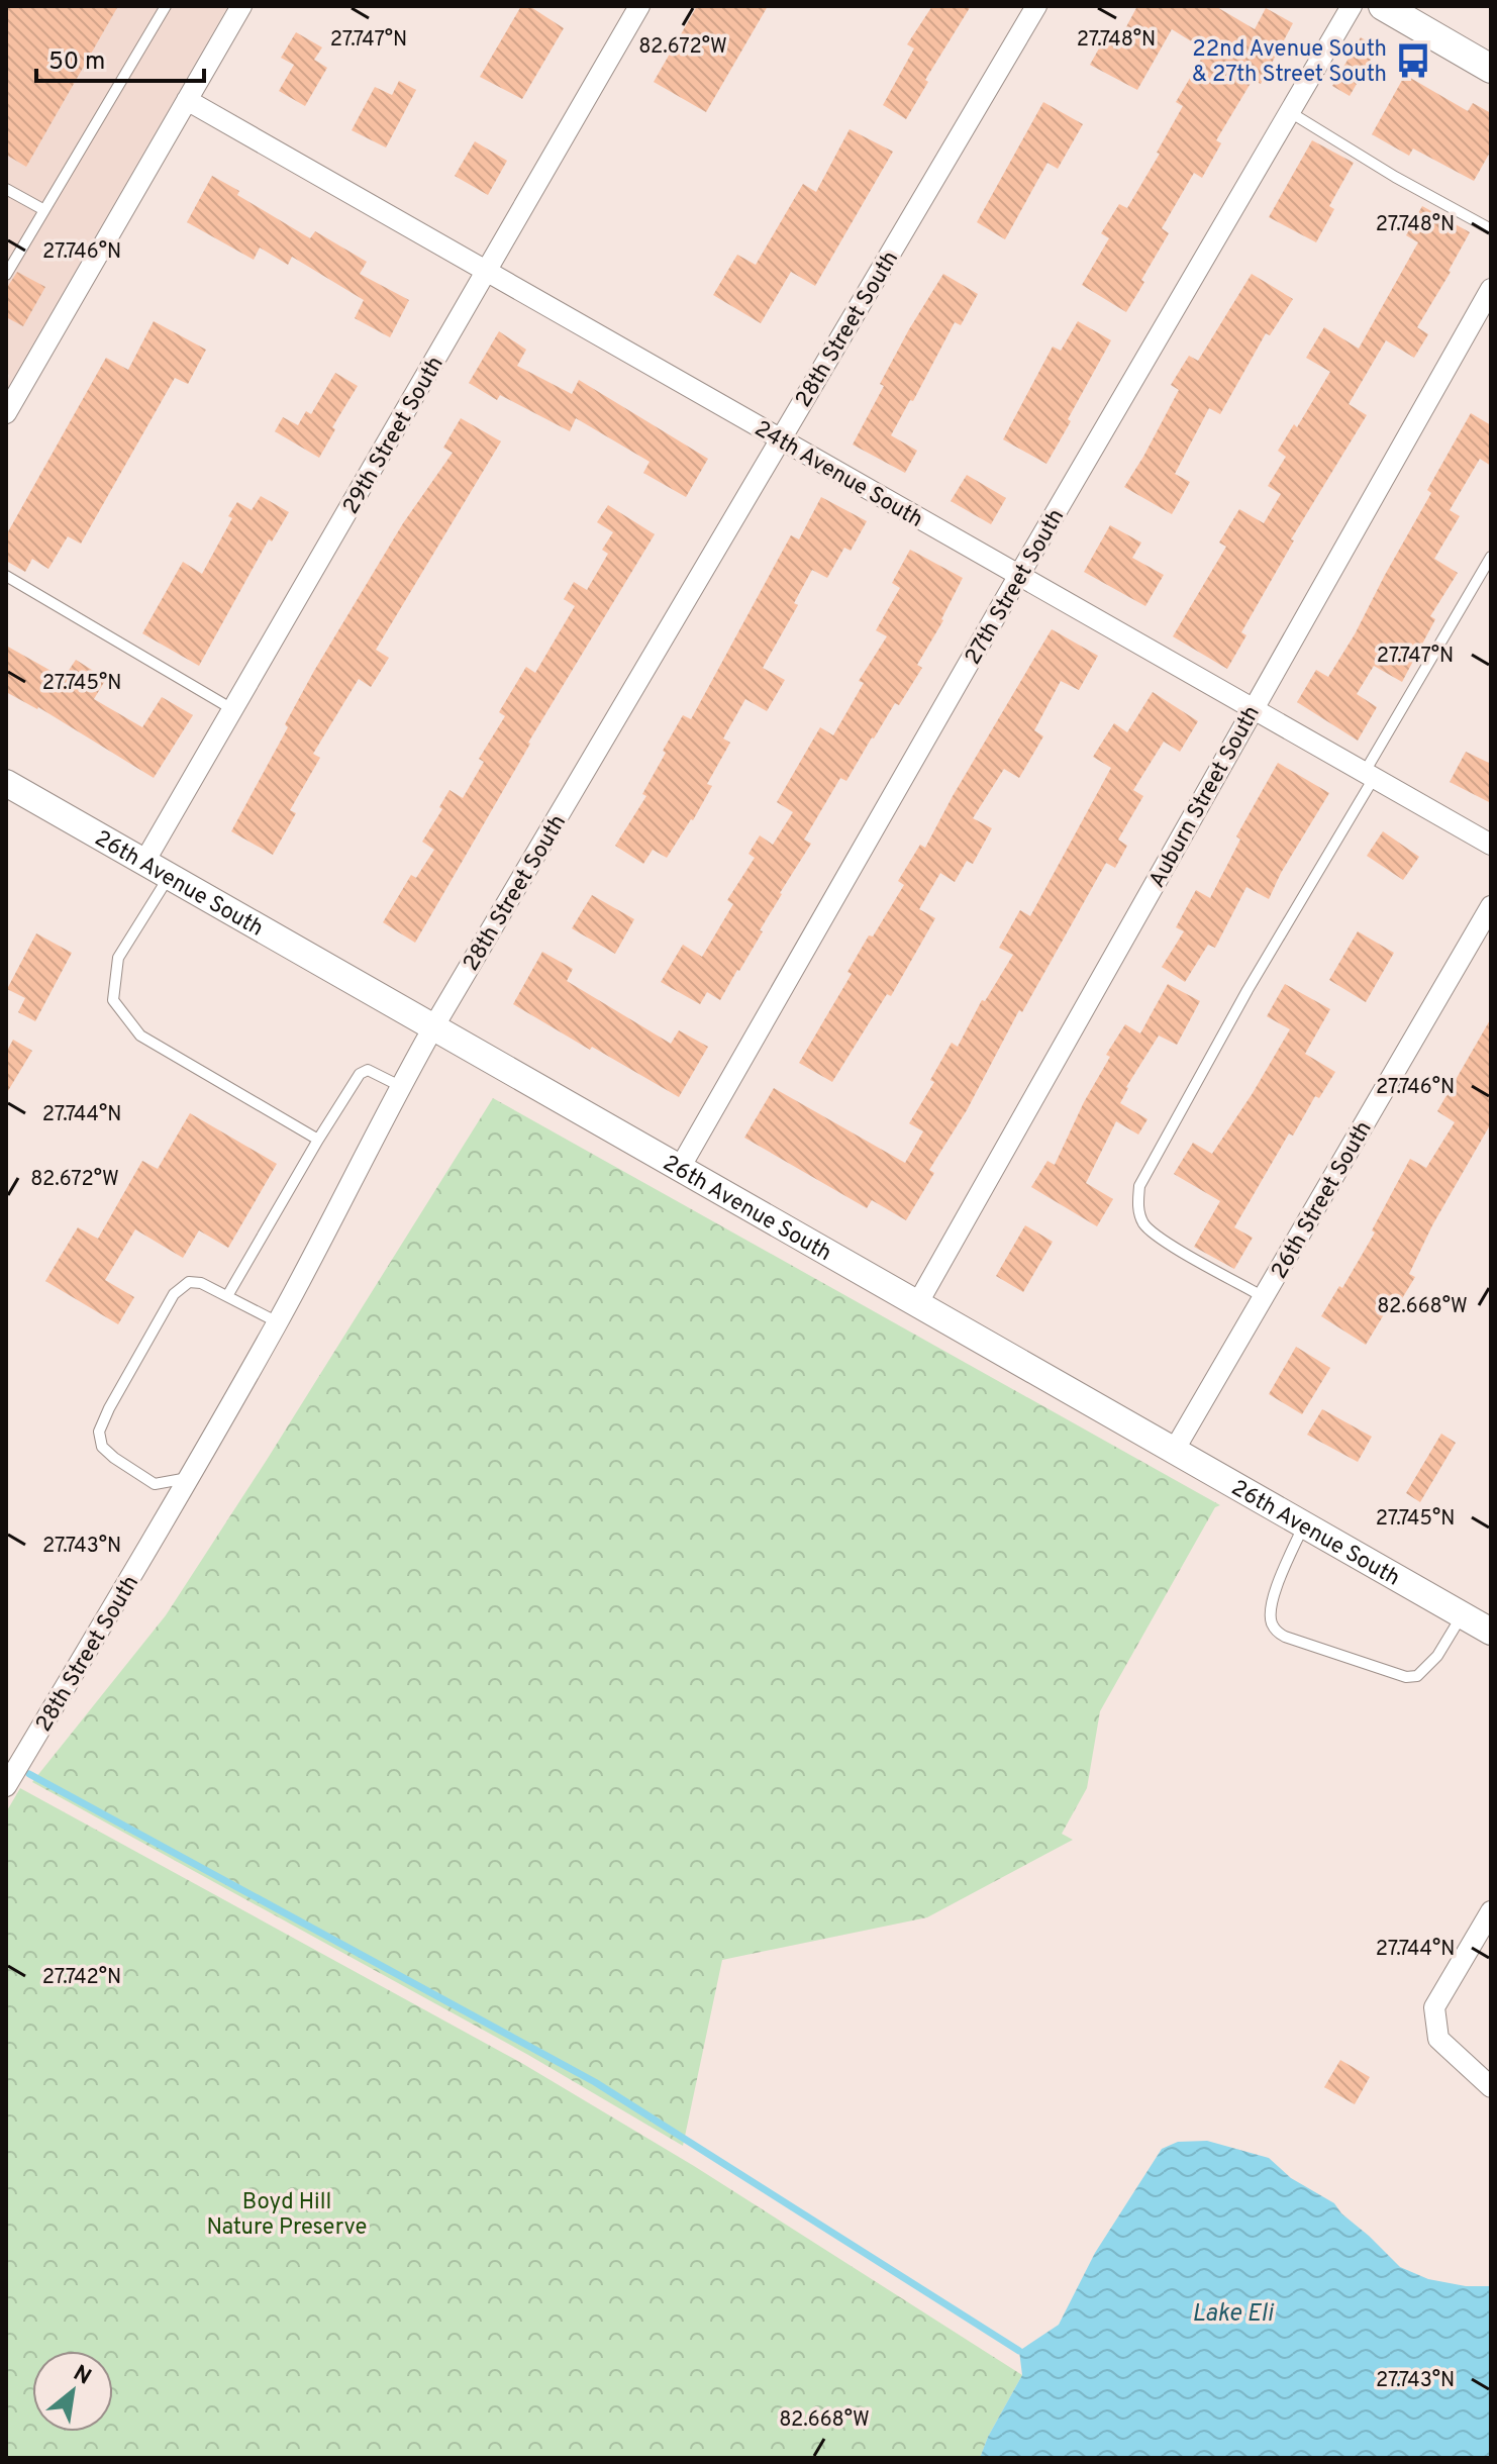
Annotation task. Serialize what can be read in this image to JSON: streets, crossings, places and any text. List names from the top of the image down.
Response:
{
  "streets": {
    "street": [
      "28th Street South",
      "29th Street South",
      "24th Avenue South",
      "27th Street South",
      "Auburn Street South",
      "26th Avenue South",
      "26th Street South"
    ]
  },
  "crossings": [
    ["28th Street South", "24th Avenue South"],
    ["28th Street South", "26th Avenue South"],
    ["29th Street South", "24th Avenue South"],
    ["29th Street South", "26th Avenue South"],
    ["24th Avenue South", "27th Street South"],
    ["24th Avenue South", "Auburn Street South"],
    ["27th Street South", "26th Avenue South"],
    ["Auburn Street South", "26th Avenue South"],
    ["26th Avenue South", "26th Street South"]
  ],
  "water": ["Lake Eli"],
  "parks": ["Boyd Hill Nature Preserve"],
  "places": {
    "bus stop": ["22nd Avenue South & 27th Street South"]
  },
  "scale_bar": "50 m",
  "north": "top right",
  "coordinates": [
    "27.747°N",
    "27.748°N",
    "82.672°W",
    "27.746°N",
    "27.745°N",
    "27.744°N",
    "82.668°W",
    "27.743°N",
    "27.742°N"
  ]
}
